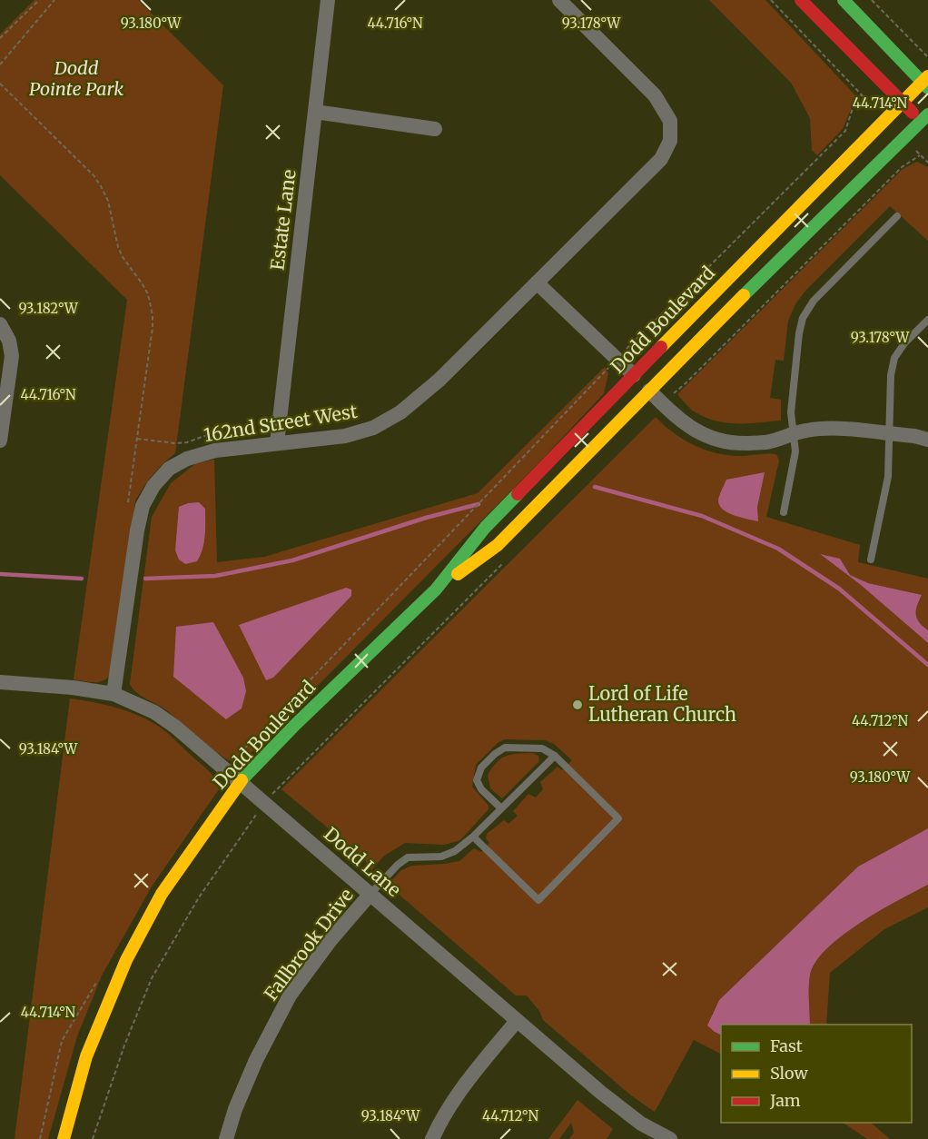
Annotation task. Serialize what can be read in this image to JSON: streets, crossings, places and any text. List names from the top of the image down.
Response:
{
  "streets": {
    "street": [
      "Estate Lane",
      "Dodd Boulevard",
      "162nd Street West",
      "Dodd Lane",
      "Fallbrook Drive"
    ]
  },
  "crossings": [
    ["Estate Lane", "162nd Street West"],
    ["Dodd Boulevard", "Dodd Lane"],
    ["162nd Street West", "Dodd Lane"],
    ["Dodd Lane", "Fallbrook Drive"]
  ],
  "parks": ["Dodd Pointe Park"],
  "places": ["Lord of Life Lutheran Church"],
  "legend": ["Fast", "Slow", "Jam"],
  "coordinates": [
    "93.178°W",
    "93.180°W",
    "44.716°N",
    "44.714°N",
    "93.182°W",
    "44.712°N",
    "93.184°W"
  ]
}
